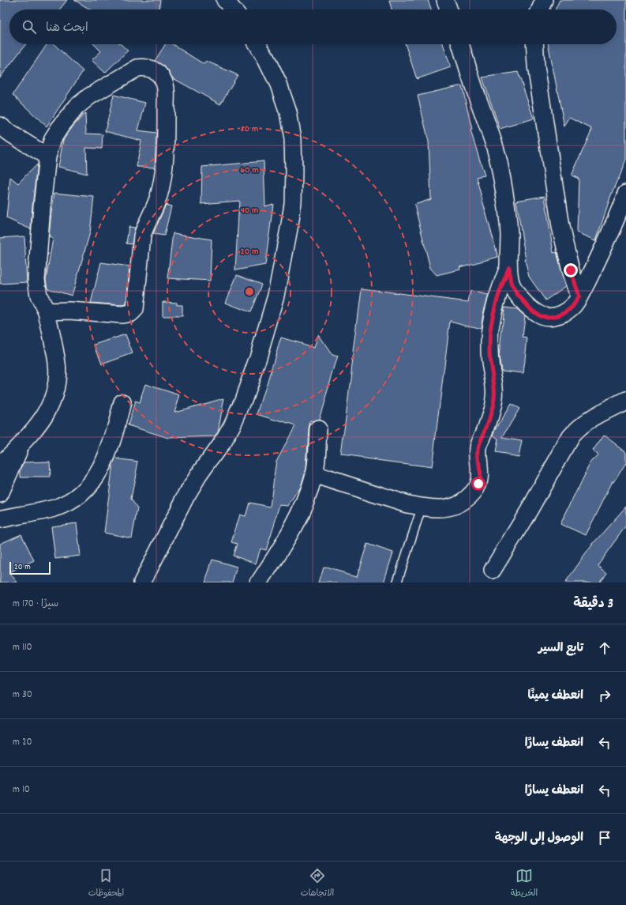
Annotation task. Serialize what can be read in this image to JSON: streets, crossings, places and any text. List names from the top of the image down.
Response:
{
  "scale_bar": "20 m",
  "page": {
    "search": "ابحث هنا",
    "scale": "20 m",
    "heading": ["3 دقيقة", "سيرًا · 170 m"],
    "list": [
      ["تابع السير", "110 m"],
      ["انعطف يمينًا", "30 m"],
      ["انعطف يسارًا", "20 m"],
      ["انعطف يسارًا", "10 m"],
      "الوصول إلى الوجهة"
    ],
    "nav": ["الخريطة", "الاتجاهات", "المحفوظات"]
  },
  "rings": [
    "80 m",
    "60 m",
    "40 m",
    "20 m"
  ]
}
